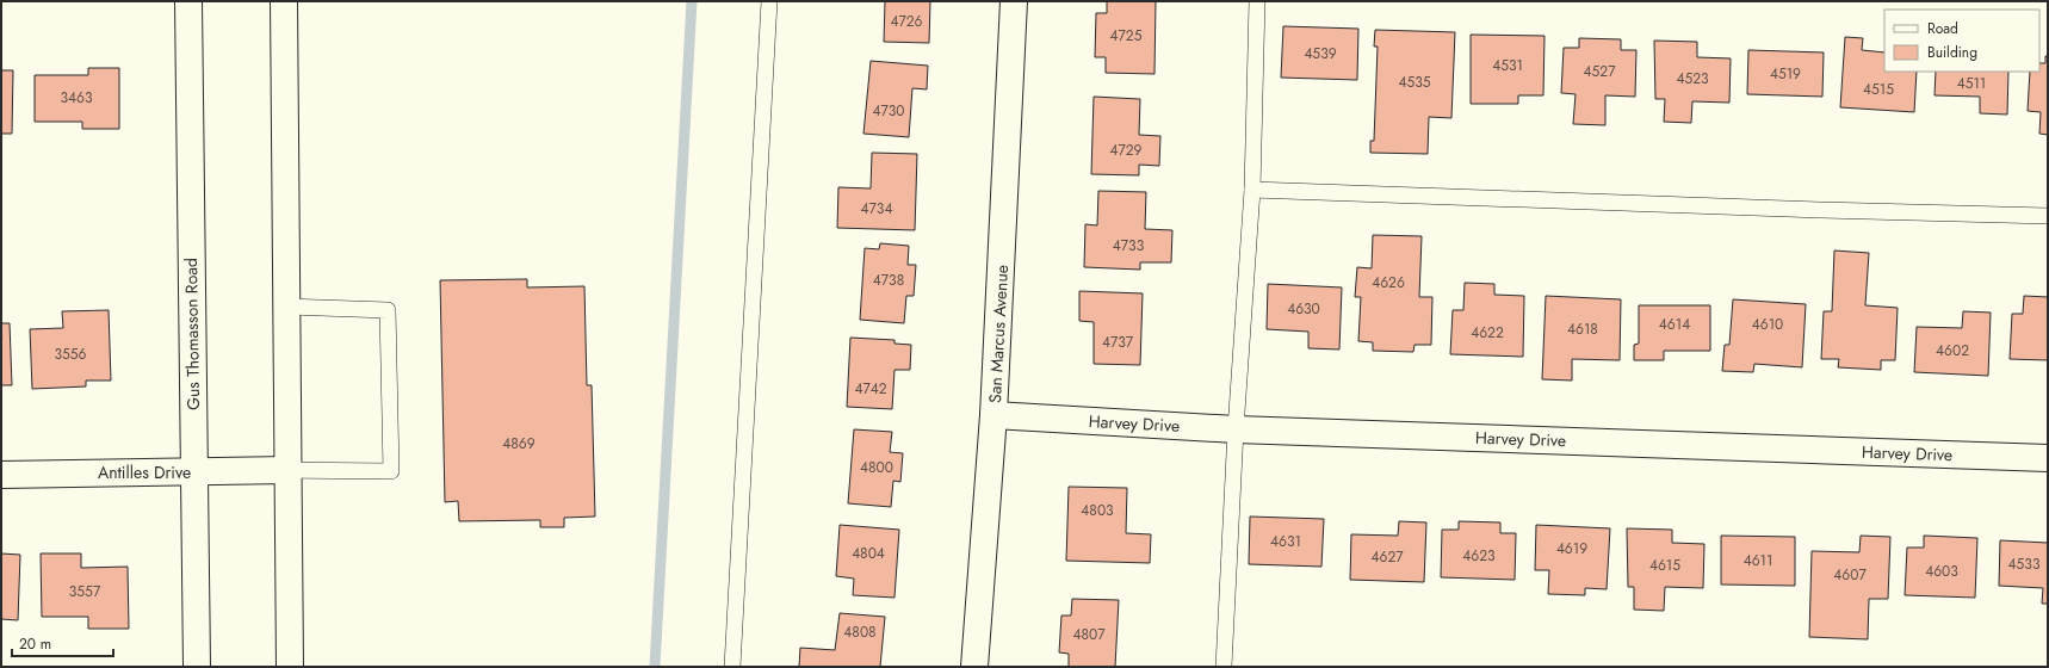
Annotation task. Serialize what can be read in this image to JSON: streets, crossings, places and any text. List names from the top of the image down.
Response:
{
  "streets": {
    "street": [
      "Gus Thomasson Road",
      "San Marcus Avenue",
      "Harvey Drive",
      "Antilles Drive"
    ]
  },
  "crossings": [
    ["Gus Thomasson Road", "Antilles Drive"],
    ["San Marcus Avenue", "Harvey Drive"]
  ],
  "house_numbers": [
    "4726",
    "4725",
    "4539",
    "4531",
    "4527",
    "4519",
    "4523",
    "4535",
    "4511",
    "4515",
    "3463",
    "4730",
    "4729",
    "4734",
    "4733",
    "4738",
    "4626",
    "4630",
    "4614",
    "4610",
    "4618",
    "4622",
    "4737",
    "4602",
    "3556",
    "4742",
    "4869",
    "4800",
    "4803",
    "4631",
    "4619",
    "4804",
    "4623",
    "4627",
    "4611",
    "4533",
    "4615",
    "4603",
    "4607",
    "3557",
    "4808",
    "4807"
  ],
  "legend": ["Road", "Building"],
  "scale_bar": "20 m"
}
